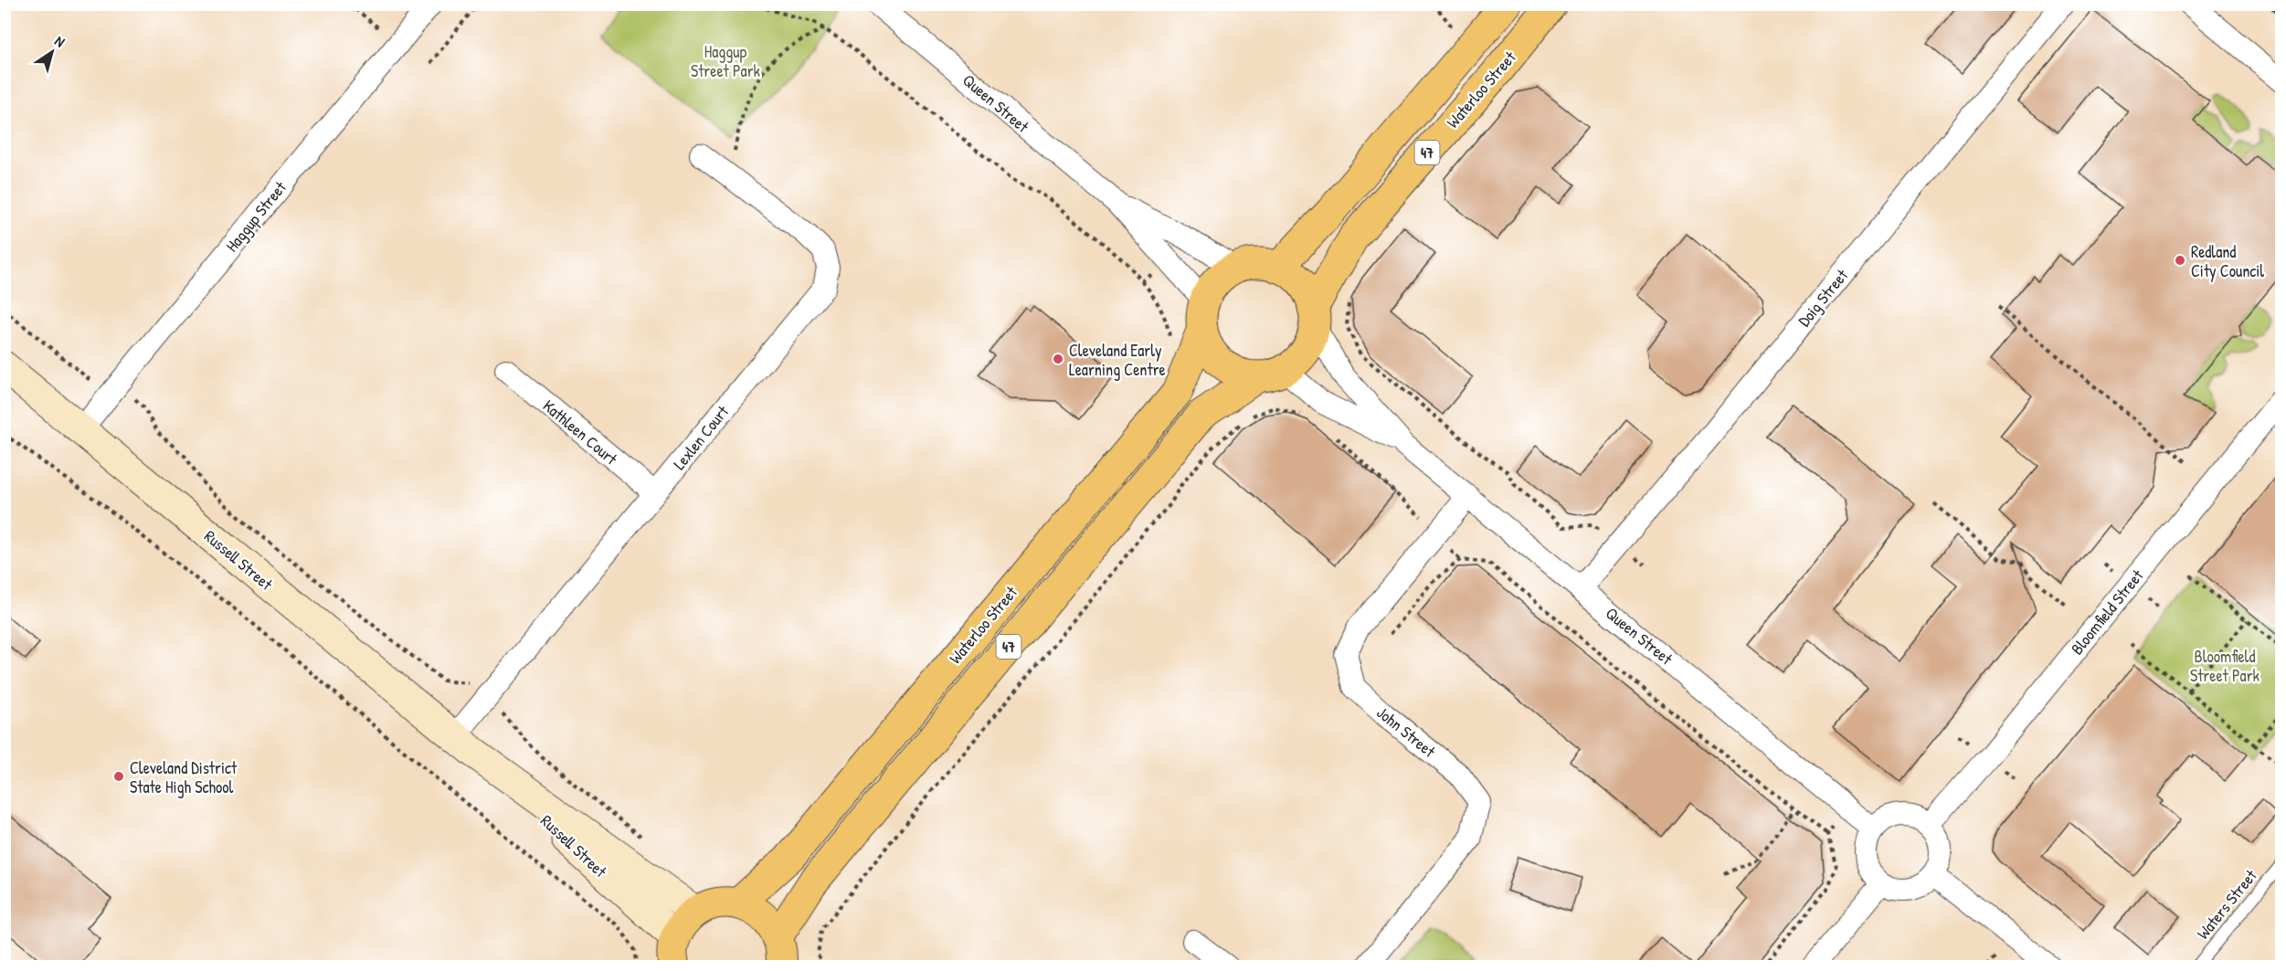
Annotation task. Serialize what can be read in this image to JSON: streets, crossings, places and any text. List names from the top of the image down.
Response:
{
  "streets": {
    "highway": ["Waterloo Street", "47"],
    "main road": ["Russell Street"],
    "street": [
      "Queen Street",
      "Haggup Street",
      "Doig Street",
      "Kathleen Court",
      "Lexlen Court",
      "Bloomfield Street",
      "John Street"
    ],
    "lane": ["Waters Street"]
  },
  "crossings": [
    ["Waterloo Street", "Queen Street"],
    ["Waterloo Street", "47"],
    ["Queen Street", "47"],
    ["Queen Street", "Doig Street"],
    ["Queen Street", "Bloomfield Street"],
    ["Queen Street", "John Street"],
    ["Haggup Street", "Russell Street"],
    ["Kathleen Court", "Lexlen Court"],
    ["Lexlen Court", "Russell Street"]
  ],
  "parks": ["Haggup Street Park", "Bloomfield Street Park"],
  "places": ["Redland City Council", "Cleveland Early Learning Centre", "Cleveland District State High School"],
  "north": "top right"
}
